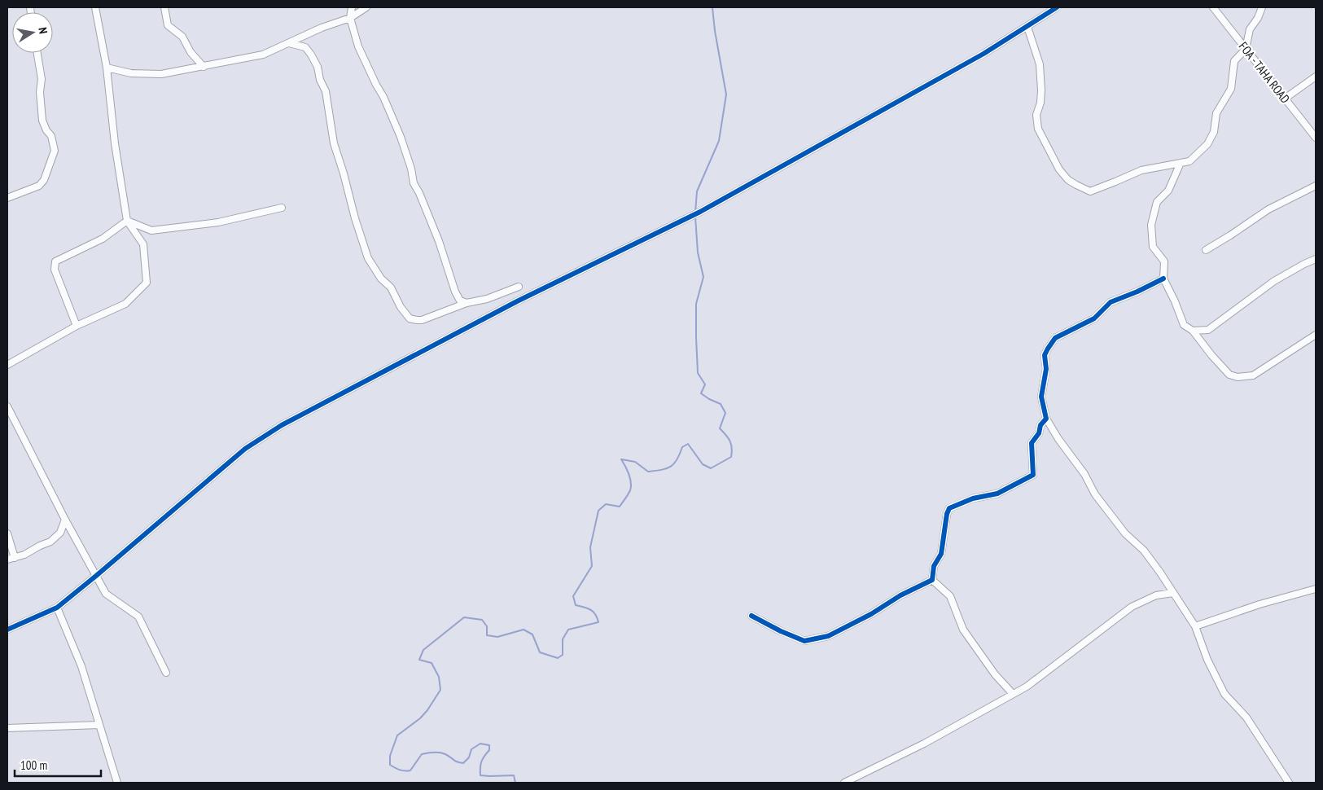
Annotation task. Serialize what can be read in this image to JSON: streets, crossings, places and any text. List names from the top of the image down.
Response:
{
  "streets": {
    "street": ["FOA - TAHA ROAD"]
  },
  "scale_bar": "100 m",
  "north": "right"
}
